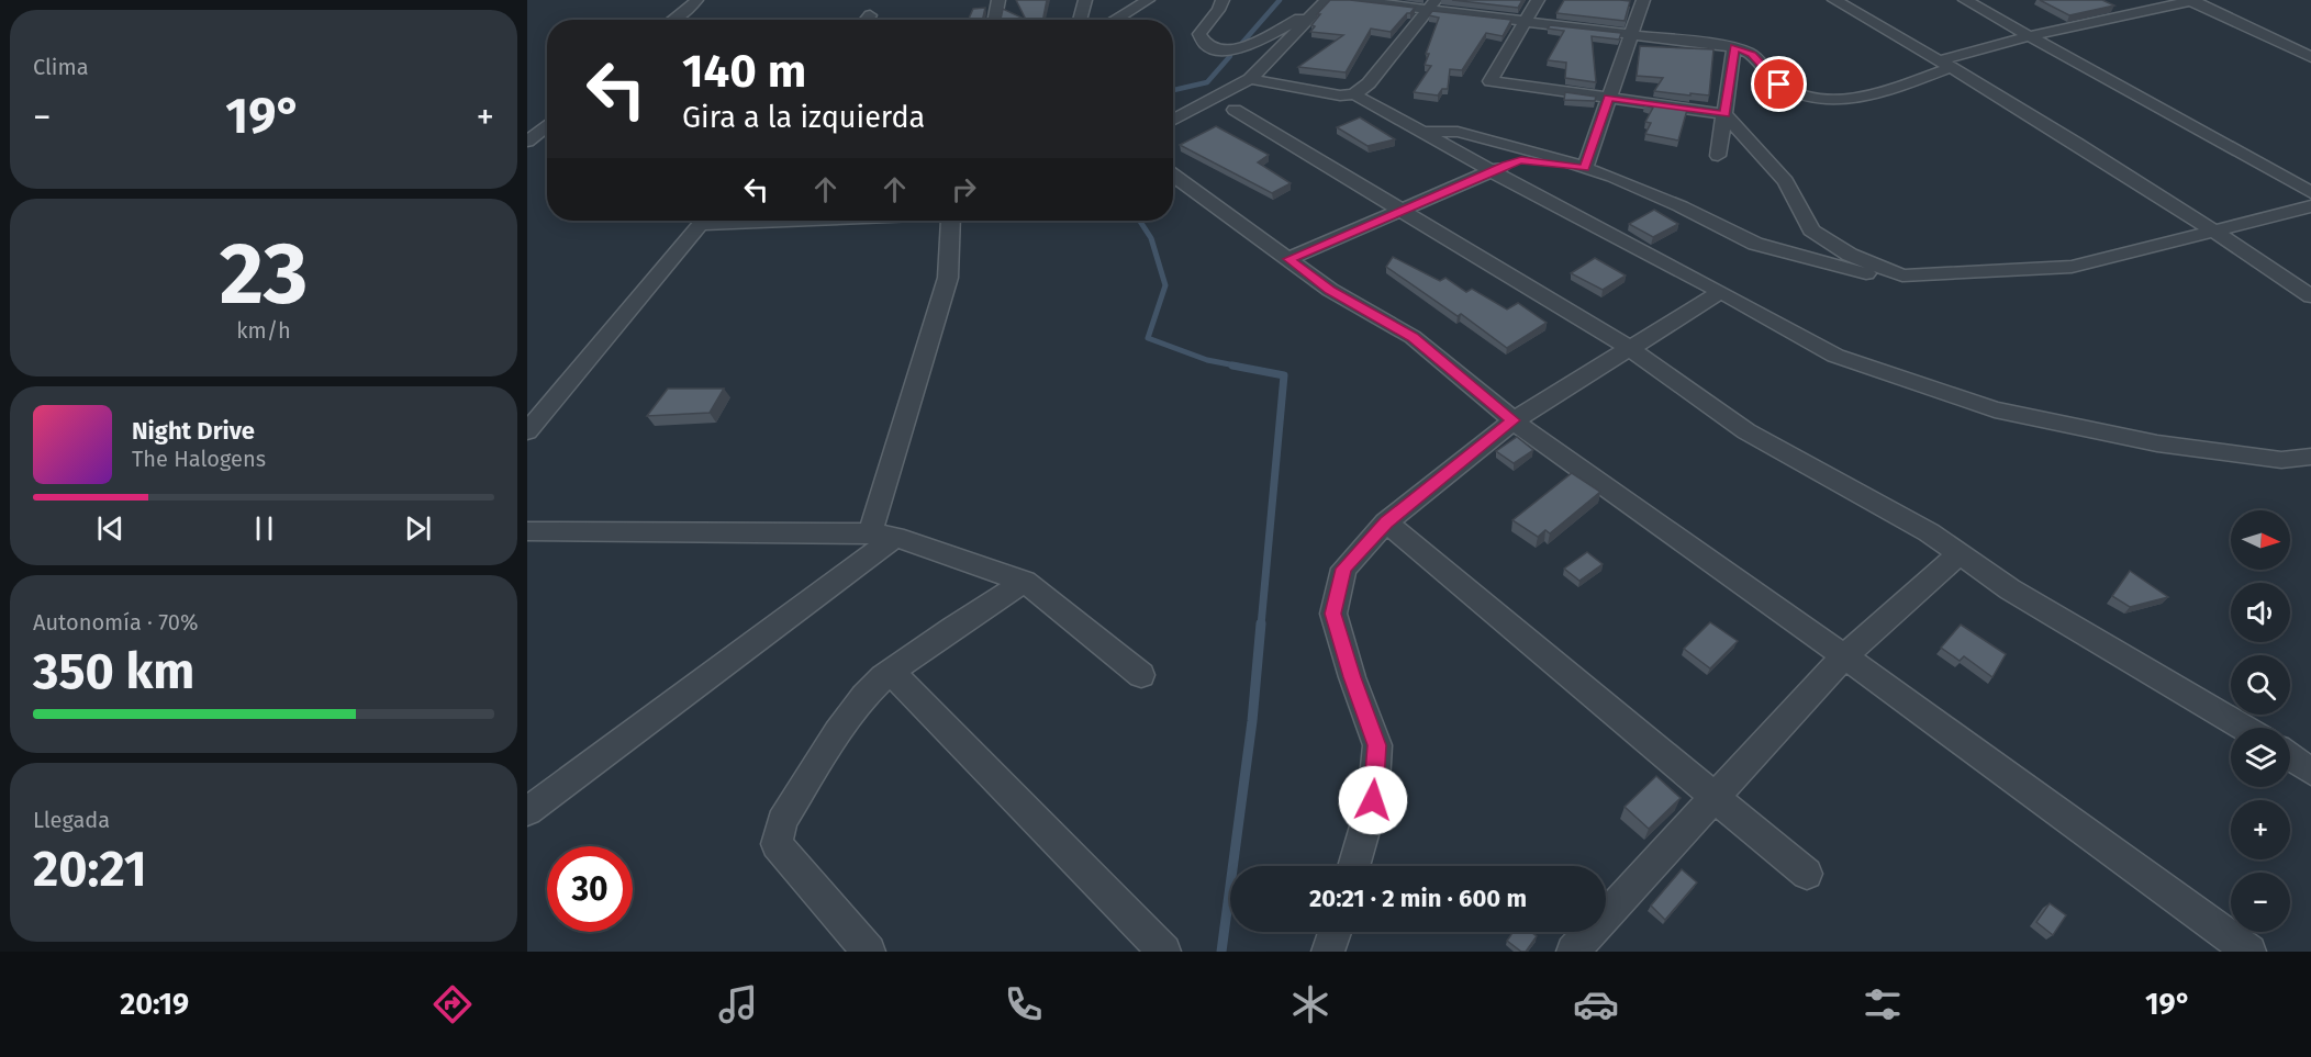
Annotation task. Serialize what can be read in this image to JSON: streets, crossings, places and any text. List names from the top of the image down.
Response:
{
  "north": "right",
  "page": {
    "tile": [
      "Clima",
      ["23", "km/h"],
      ["Autonomía · 70%", "350 km"],
      ["Llegada", "20:21"]
    ],
    "turn": ["140 m", "Gira a la izquierda"],
    "heat": ["−", "19°", "+"],
    "song": ["Night Drive", "The Halogens"],
    "map_buttons": ["+", "−"],
    "limit": "30",
    "trip": "20:21 · 2 min · 600 m",
    "tabs": ["20:19", "19°"]
  }
}
